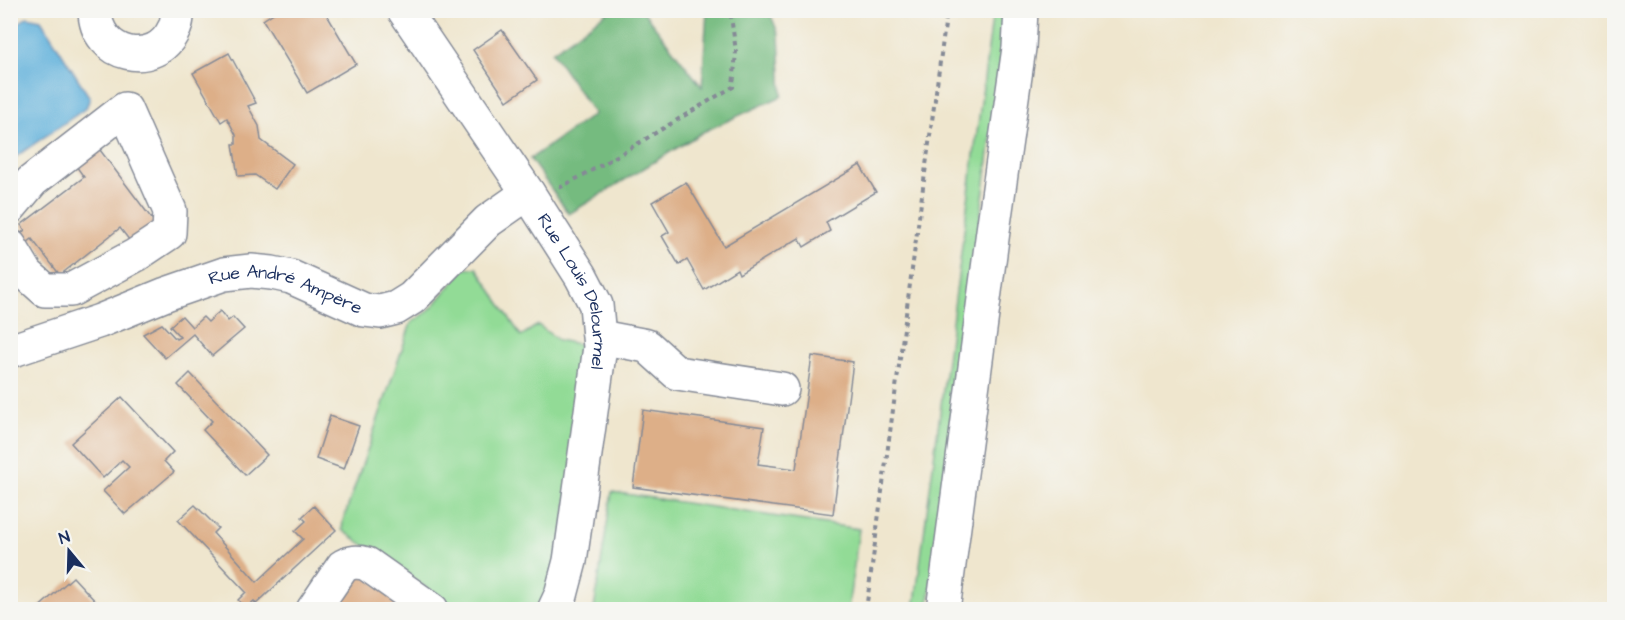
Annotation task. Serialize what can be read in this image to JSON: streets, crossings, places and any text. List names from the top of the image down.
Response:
{
  "streets": {
    "street": ["Rue Louis Delourmel", "Rue André Ampère"]
  },
  "crossings": [
    ["Rue Louis Delourmel", "Rue André Ampère"]
  ],
  "north": "top"
}
